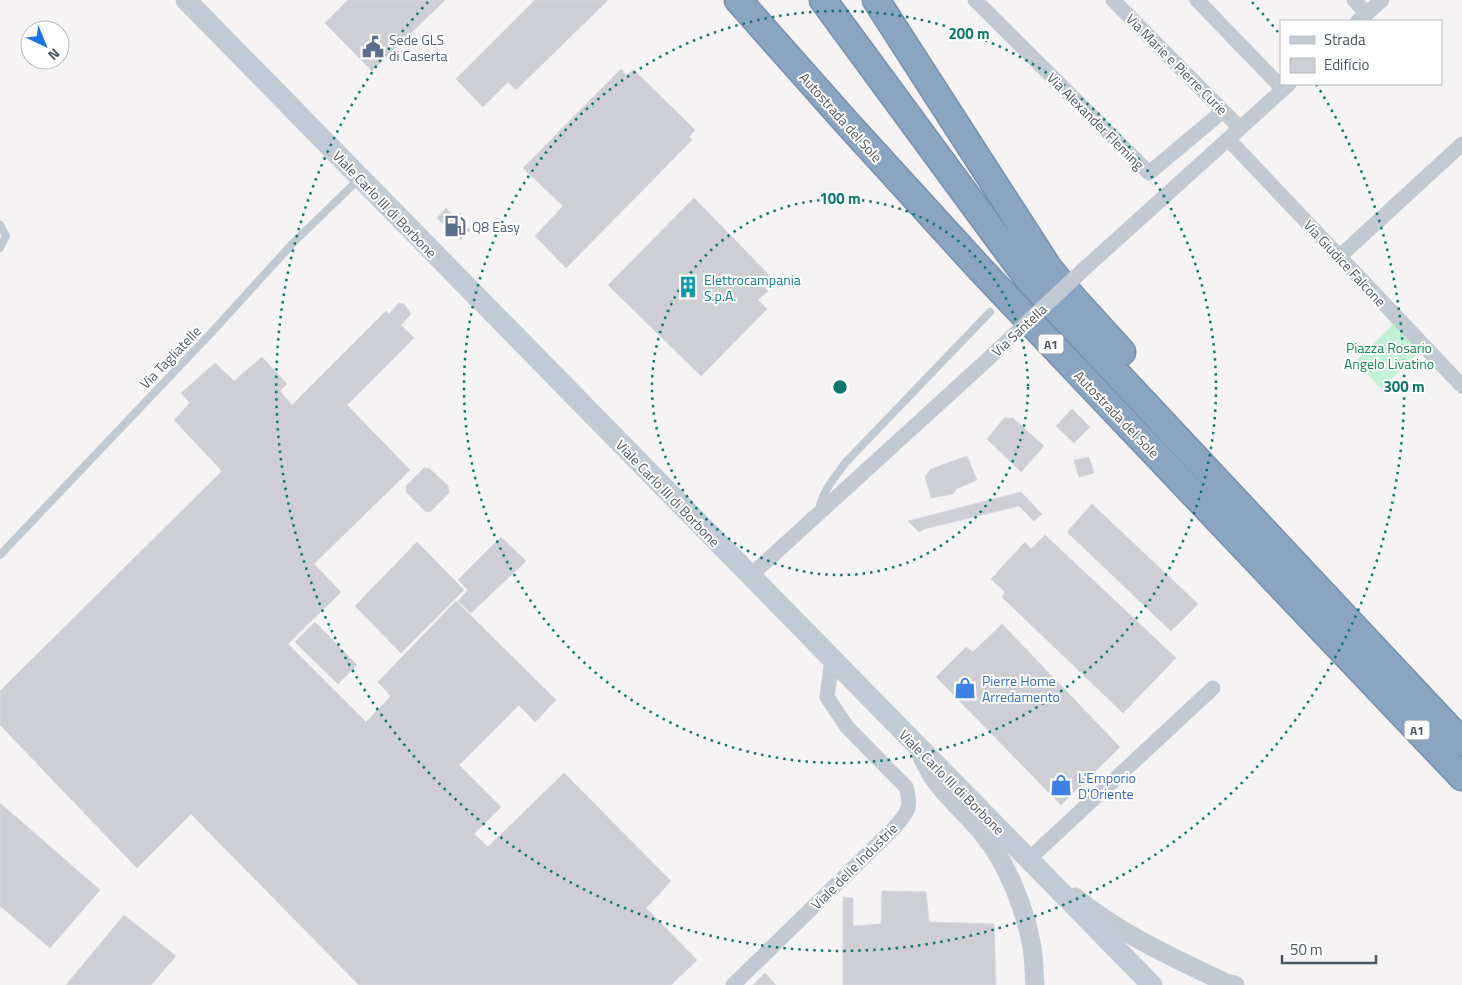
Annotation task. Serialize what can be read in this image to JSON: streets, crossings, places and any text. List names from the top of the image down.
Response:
{
  "streets": {
    "highway": ["Autostrada del Sole", "A1"],
    "main road": ["Viale Carlo III di Borbone"],
    "street": [
      "Via Marie e Pierre Curie",
      "Via Alexander Fleming",
      "Via Giudice Falcone",
      "Via Santella",
      "Viale delle Industrie"
    ],
    "lane": ["Via Tagliatelle"]
  },
  "crossings": [
    ["Via Marie e Pierre Curie", "Via Alexander Fleming"],
    ["Via Marie e Pierre Curie", "Via Santella"],
    ["Viale Carlo III di Borbone", "Via Santella"],
    ["Viale Carlo III di Borbone", "Via Tagliatelle"],
    ["Viale Carlo III di Borbone", "Viale delle Industrie"],
    ["Via Giudice Falcone", "Via Santella"]
  ],
  "parks": ["Piazza Rosario Angelo Livatino"],
  "places": {
    "public building": ["Sede GLS di Caserta"],
    "fuel station": ["Q8 Easy"],
    "building": ["Elettrocampania S.p.A."],
    "shop": ["Pierre Home Arredamento", "L'Emporio D'Oriente"]
  },
  "legend": ["Strada", "Edificio"],
  "scale_bar": "50 m",
  "north": "bottom right",
  "rings": ["200 m", "100 m", "300 m"]
}
